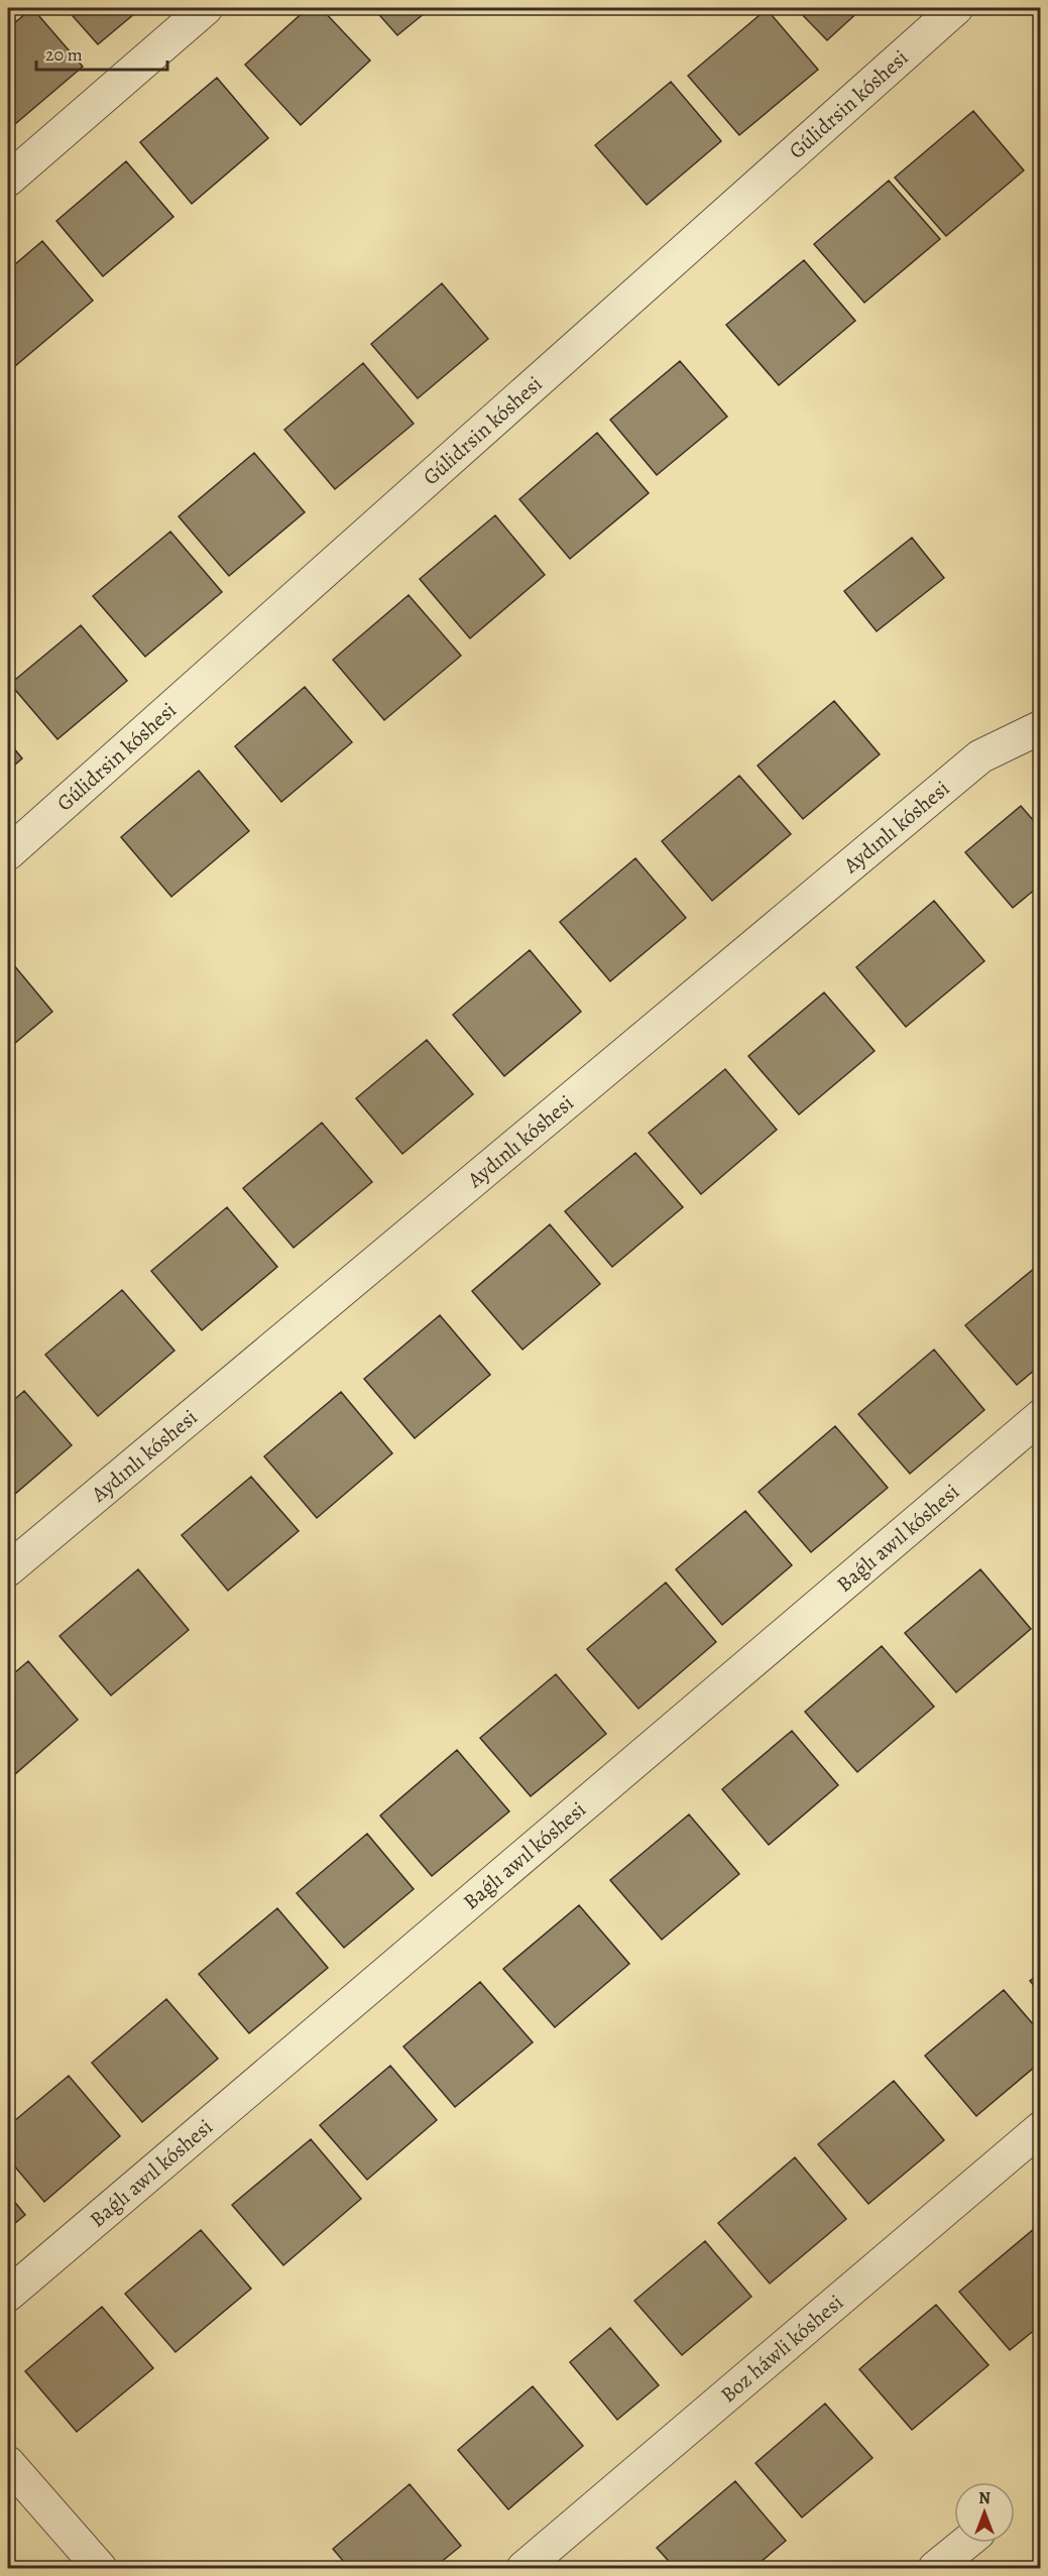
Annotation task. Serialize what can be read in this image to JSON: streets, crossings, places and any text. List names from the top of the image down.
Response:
{
  "streets": {
    "street": [
      "Gúlidrsin kóshesi",
      "Aydınlı kóshesi",
      "Baǵlı awıl kóshesi",
      "Boz háwli kóshesi"
    ]
  },
  "scale_bar": "20 m",
  "north": "top"
}
